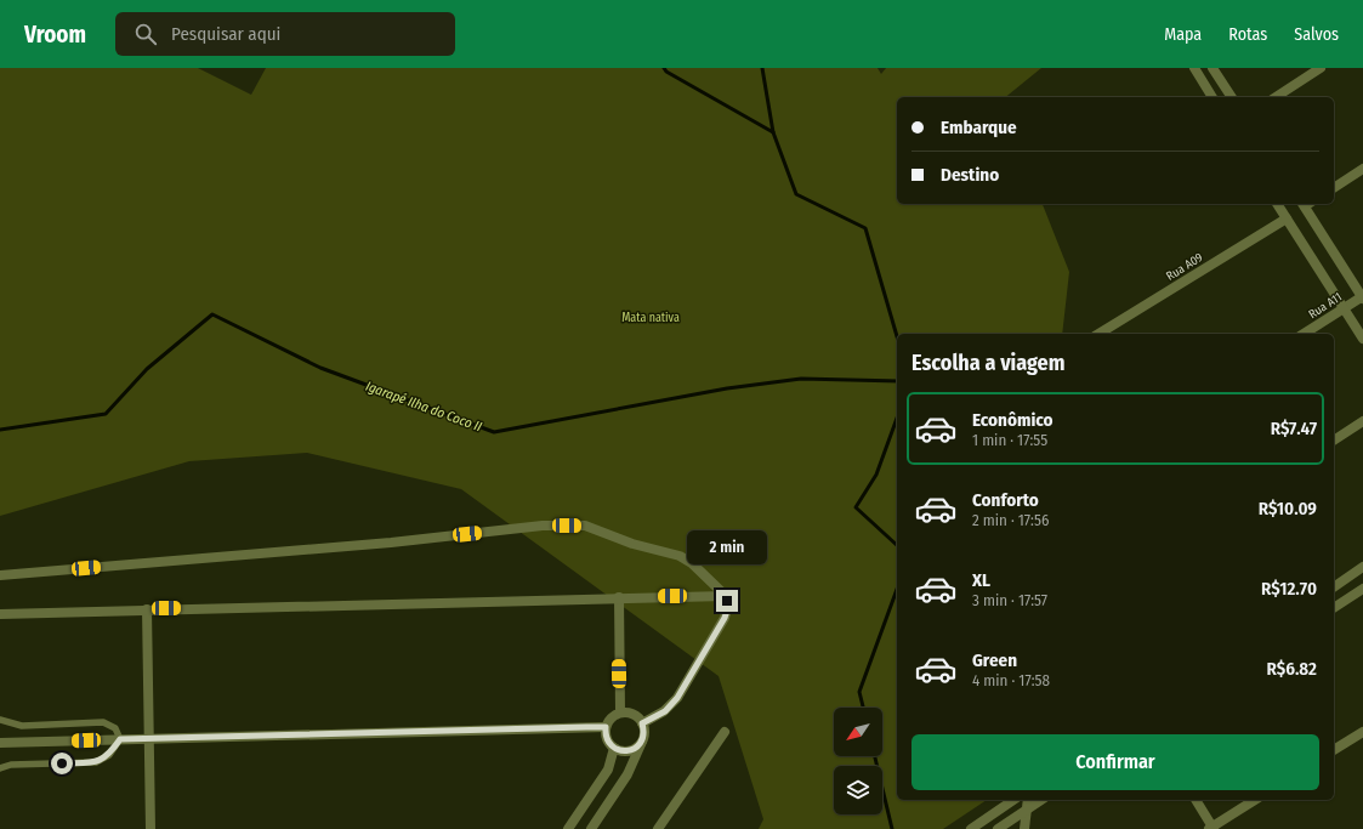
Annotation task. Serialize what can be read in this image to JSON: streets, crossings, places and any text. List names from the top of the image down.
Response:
{
  "streets": {
    "street": ["Rua A09", "Rua A11"]
  },
  "water": ["Igarapé Ilha do Coco II"],
  "parks": ["Mata nativa"],
  "north": "bottom left",
  "page": {
    "header": "Vroom",
    "search": "Pesquisar aqui",
    "nav": ["Mapa", "Rotas", "Salvos"],
    "banner": ["Embarque", "Destino"],
    "heading": "Escolha a viagem",
    "list": [
      {
        "name": "Econômico",
        "note": "1 min · 17:55",
        "value": "R$7.47"
      },
      {
        "name": "Conforto",
        "note": "2 min · 17:56",
        "value": "R$10.09"
      },
      {
        "name": "XL",
        "note": "3 min · 17:57",
        "value": "R$12.70"
      },
      {
        "name": "Green",
        "note": "4 min · 17:58",
        "value": "R$6.82"
      }
    ],
    "bubble": "2 min",
    "buttons": "Confirmar"
  }
}
